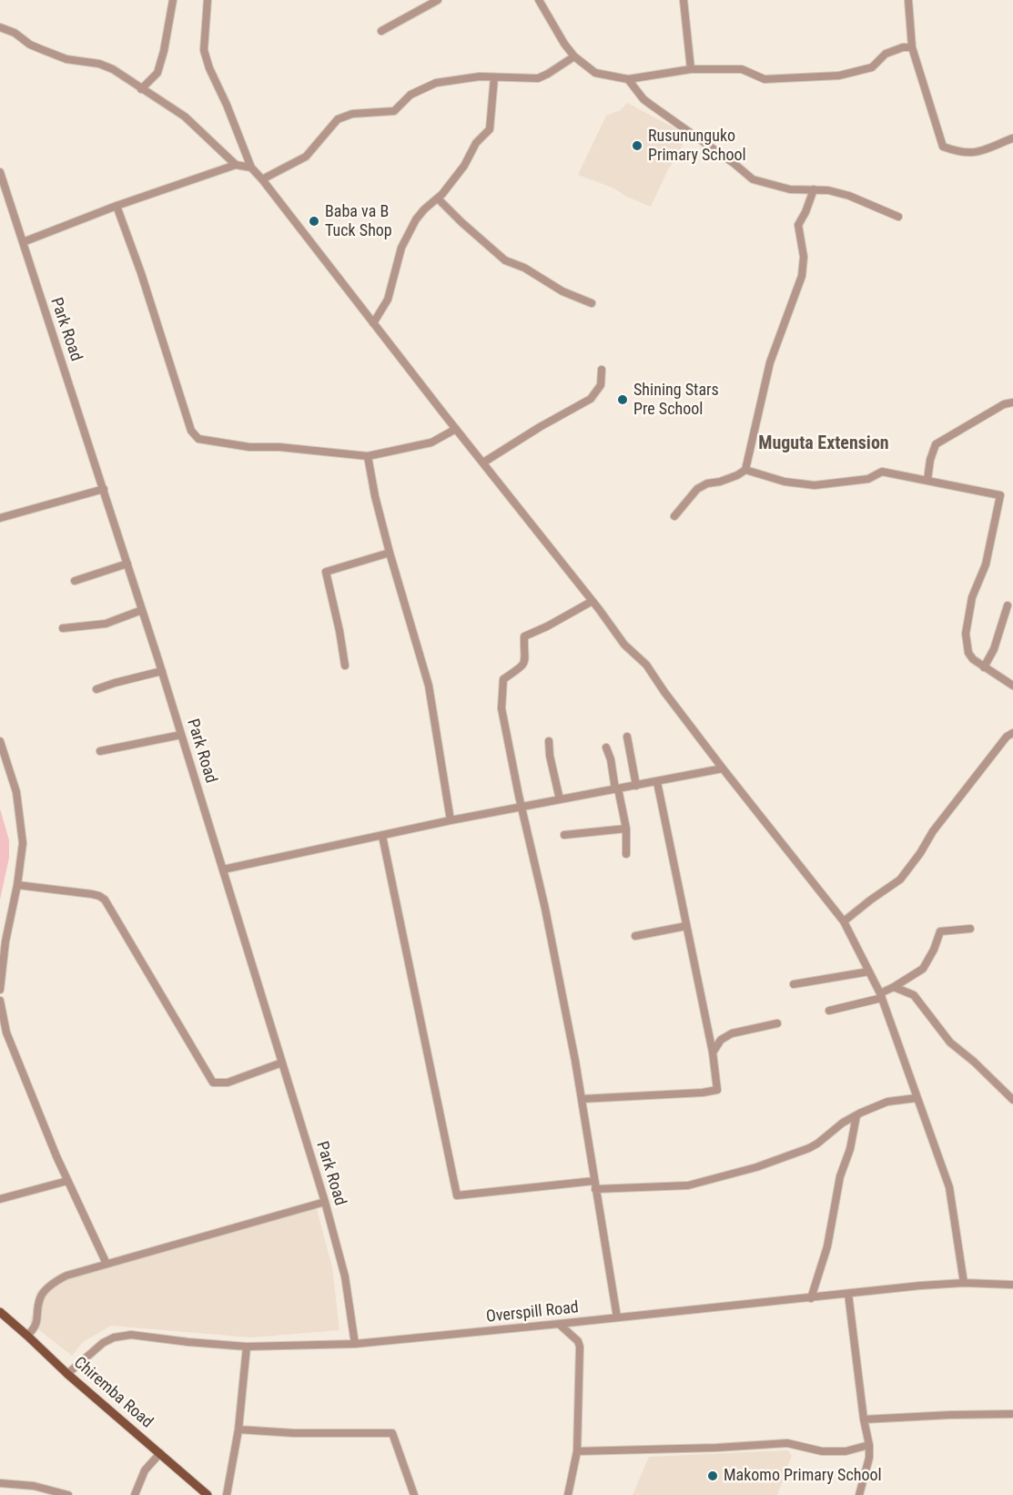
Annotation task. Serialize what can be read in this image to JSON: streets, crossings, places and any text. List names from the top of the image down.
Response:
{
  "streets": {
    "main road": ["Chiremba Road"],
    "street": ["Park Road", "Overspill Road"]
  },
  "crossings": [
    ["Park Road", "Overspill Road"],
    ["Overspill Road", "Chiremba Road"]
  ],
  "districts": ["Muguta Extension"],
  "places": [
    "Rusununguko Primary School",
    "Baba va B Tuck Shop",
    "Shining Stars Pre School",
    "Makomo Primary School"
  ]
}
